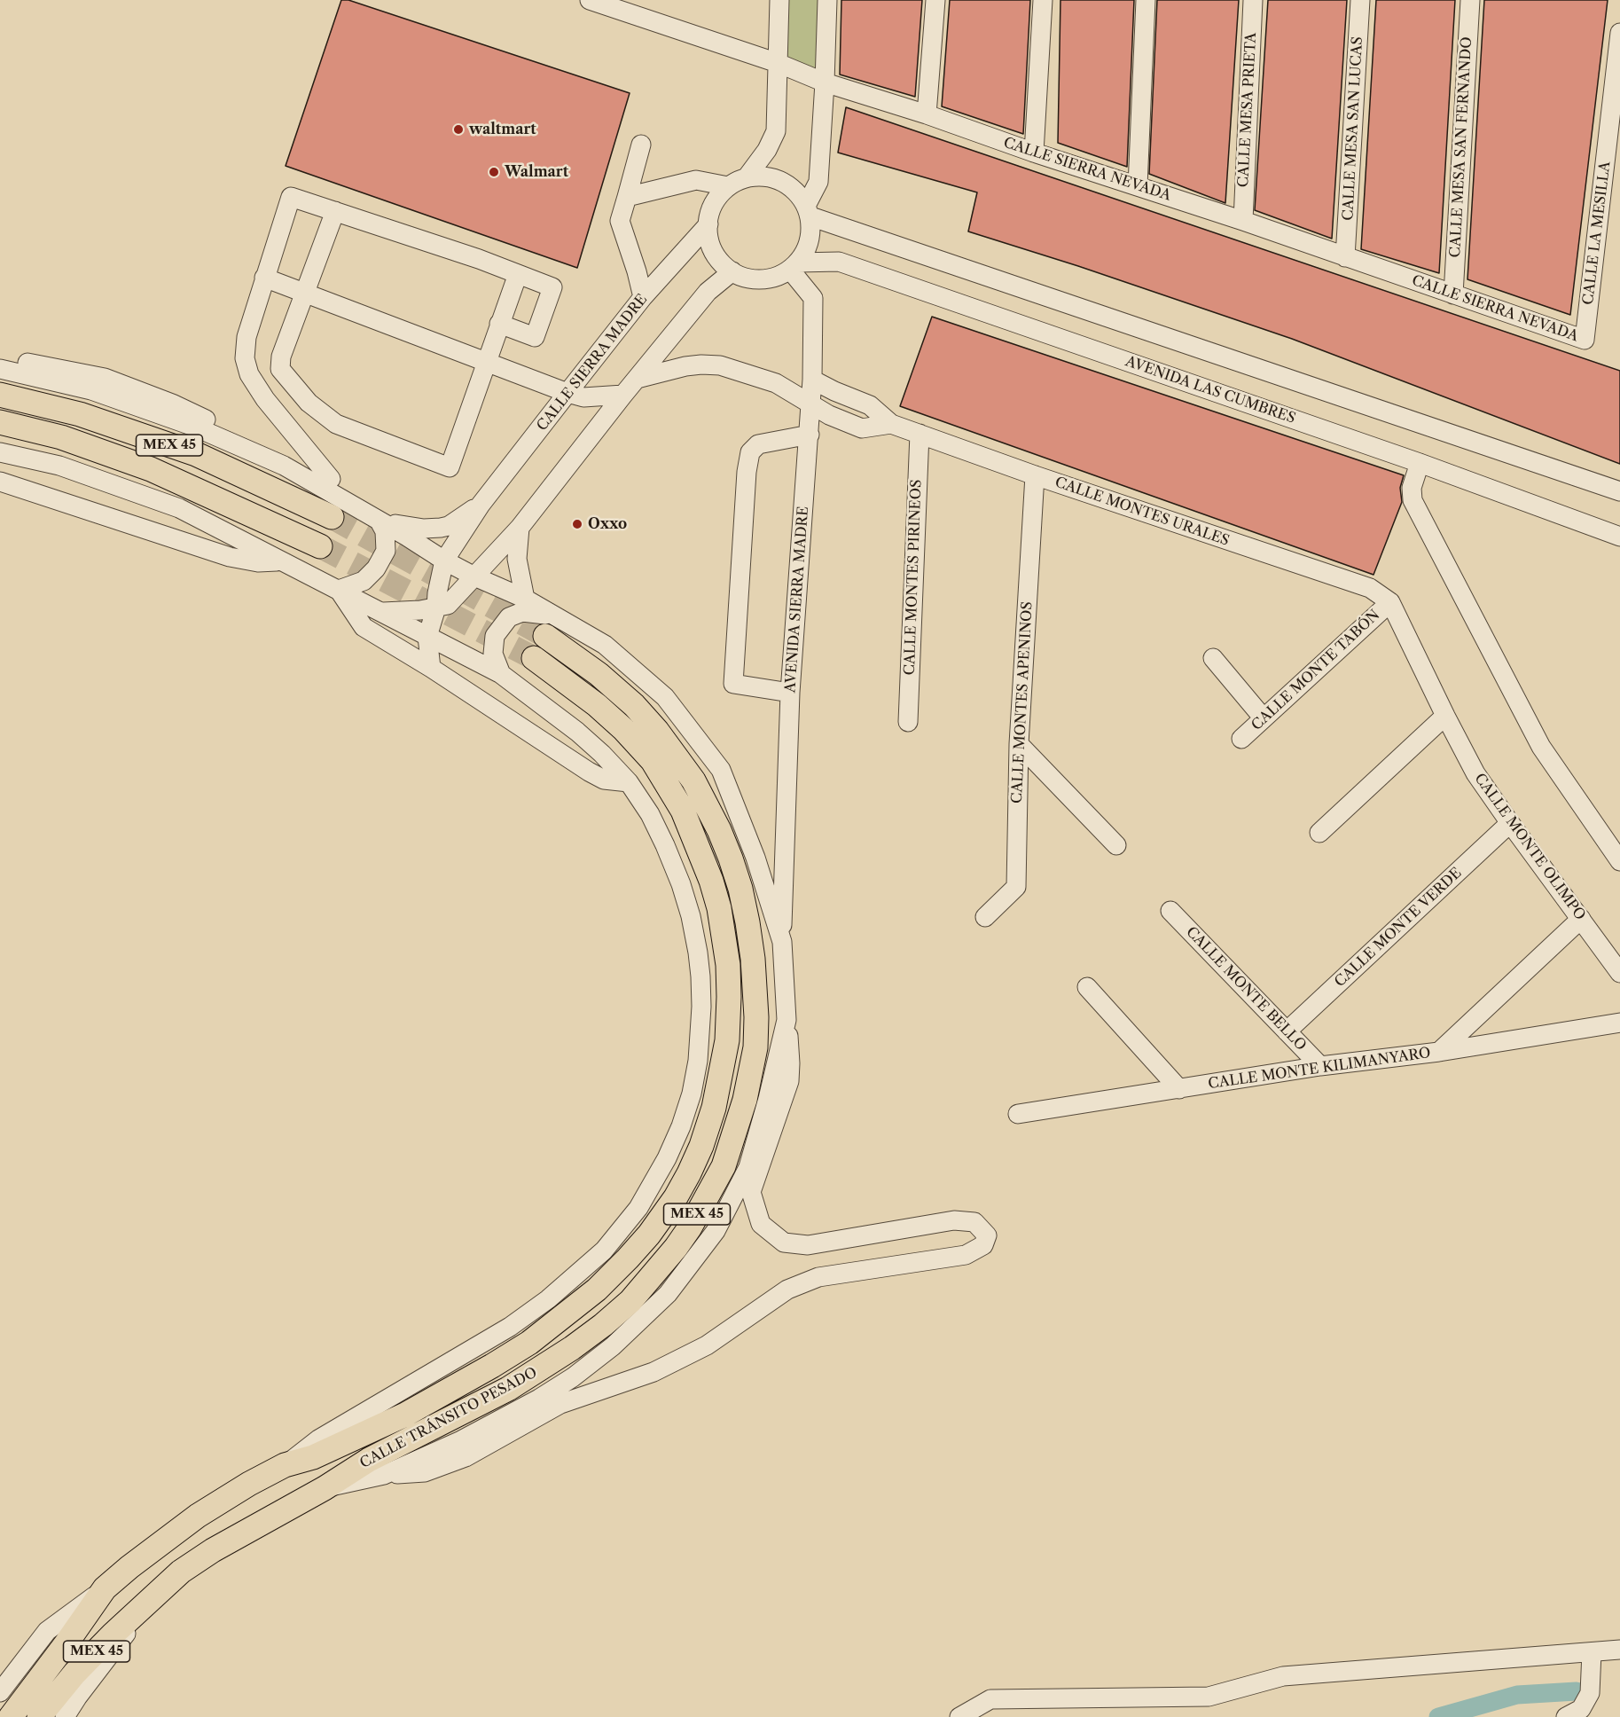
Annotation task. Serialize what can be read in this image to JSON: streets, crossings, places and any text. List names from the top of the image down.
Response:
{
  "streets": {
    "main road": ["MEX 45", "CALLE TRÁNSITO PESADO"],
    "street": [
      "CALLE MESA PRIETA",
      "CALLE MESA SAN LUCAS",
      "CALLE MESA SAN FERNANDO",
      "CALLE SIERRA NEVADA",
      "CALLE LA MESILLA",
      "CALLE SIERRA MADRE",
      "AVENIDA LAS CUMBRES",
      "CALLE MONTES URALES",
      "CALLE MONTES PIRINEOS",
      "AVENIDA SIERRA MADRE",
      "CALLE MONTE TABÓN",
      "CALLE MONTES APENINOS",
      "CALLE MONTE OLIMPO",
      "CALLE MONTE VERDE",
      "CALLE MONTE BELLO",
      "CALLE MONTE KILIMANYARO"
    ]
  },
  "crossings": [
    ["CALLE MESA PRIETA", "CALLE SIERRA NEVADA"],
    ["CALLE MESA SAN LUCAS", "CALLE SIERRA NEVADA"],
    ["CALLE MESA SAN FERNANDO", "CALLE SIERRA NEVADA"],
    ["CALLE SIERRA NEVADA", "CALLE LA MESILLA"],
    ["CALLE SIERRA MADRE", "AVENIDA LAS CUMBRES"],
    ["CALLE SIERRA MADRE", "AVENIDA SIERRA MADRE"],
    ["AVENIDA LAS CUMBRES", "AVENIDA SIERRA MADRE"],
    ["CALLE MONTES URALES", "CALLE MONTES PIRINEOS"],
    ["CALLE MONTES URALES", "AVENIDA SIERRA MADRE"],
    ["CALLE MONTES URALES", "CALLE MONTE TABÓN"],
    ["CALLE MONTES URALES", "CALLE MONTES APENINOS"],
    ["CALLE MONTES URALES", "CALLE MONTE OLIMPO"],
    ["CALLE MONTE TABÓN", "CALLE MONTE OLIMPO"],
    ["CALLE MONTE OLIMPO", "CALLE MONTE VERDE"],
    ["CALLE MONTE VERDE", "CALLE MONTE BELLO"],
    ["CALLE MONTE BELLO", "CALLE MONTE KILIMANYARO"]
  ],
  "places": ["waltmart", "Walmart", "Oxxo"]
}
